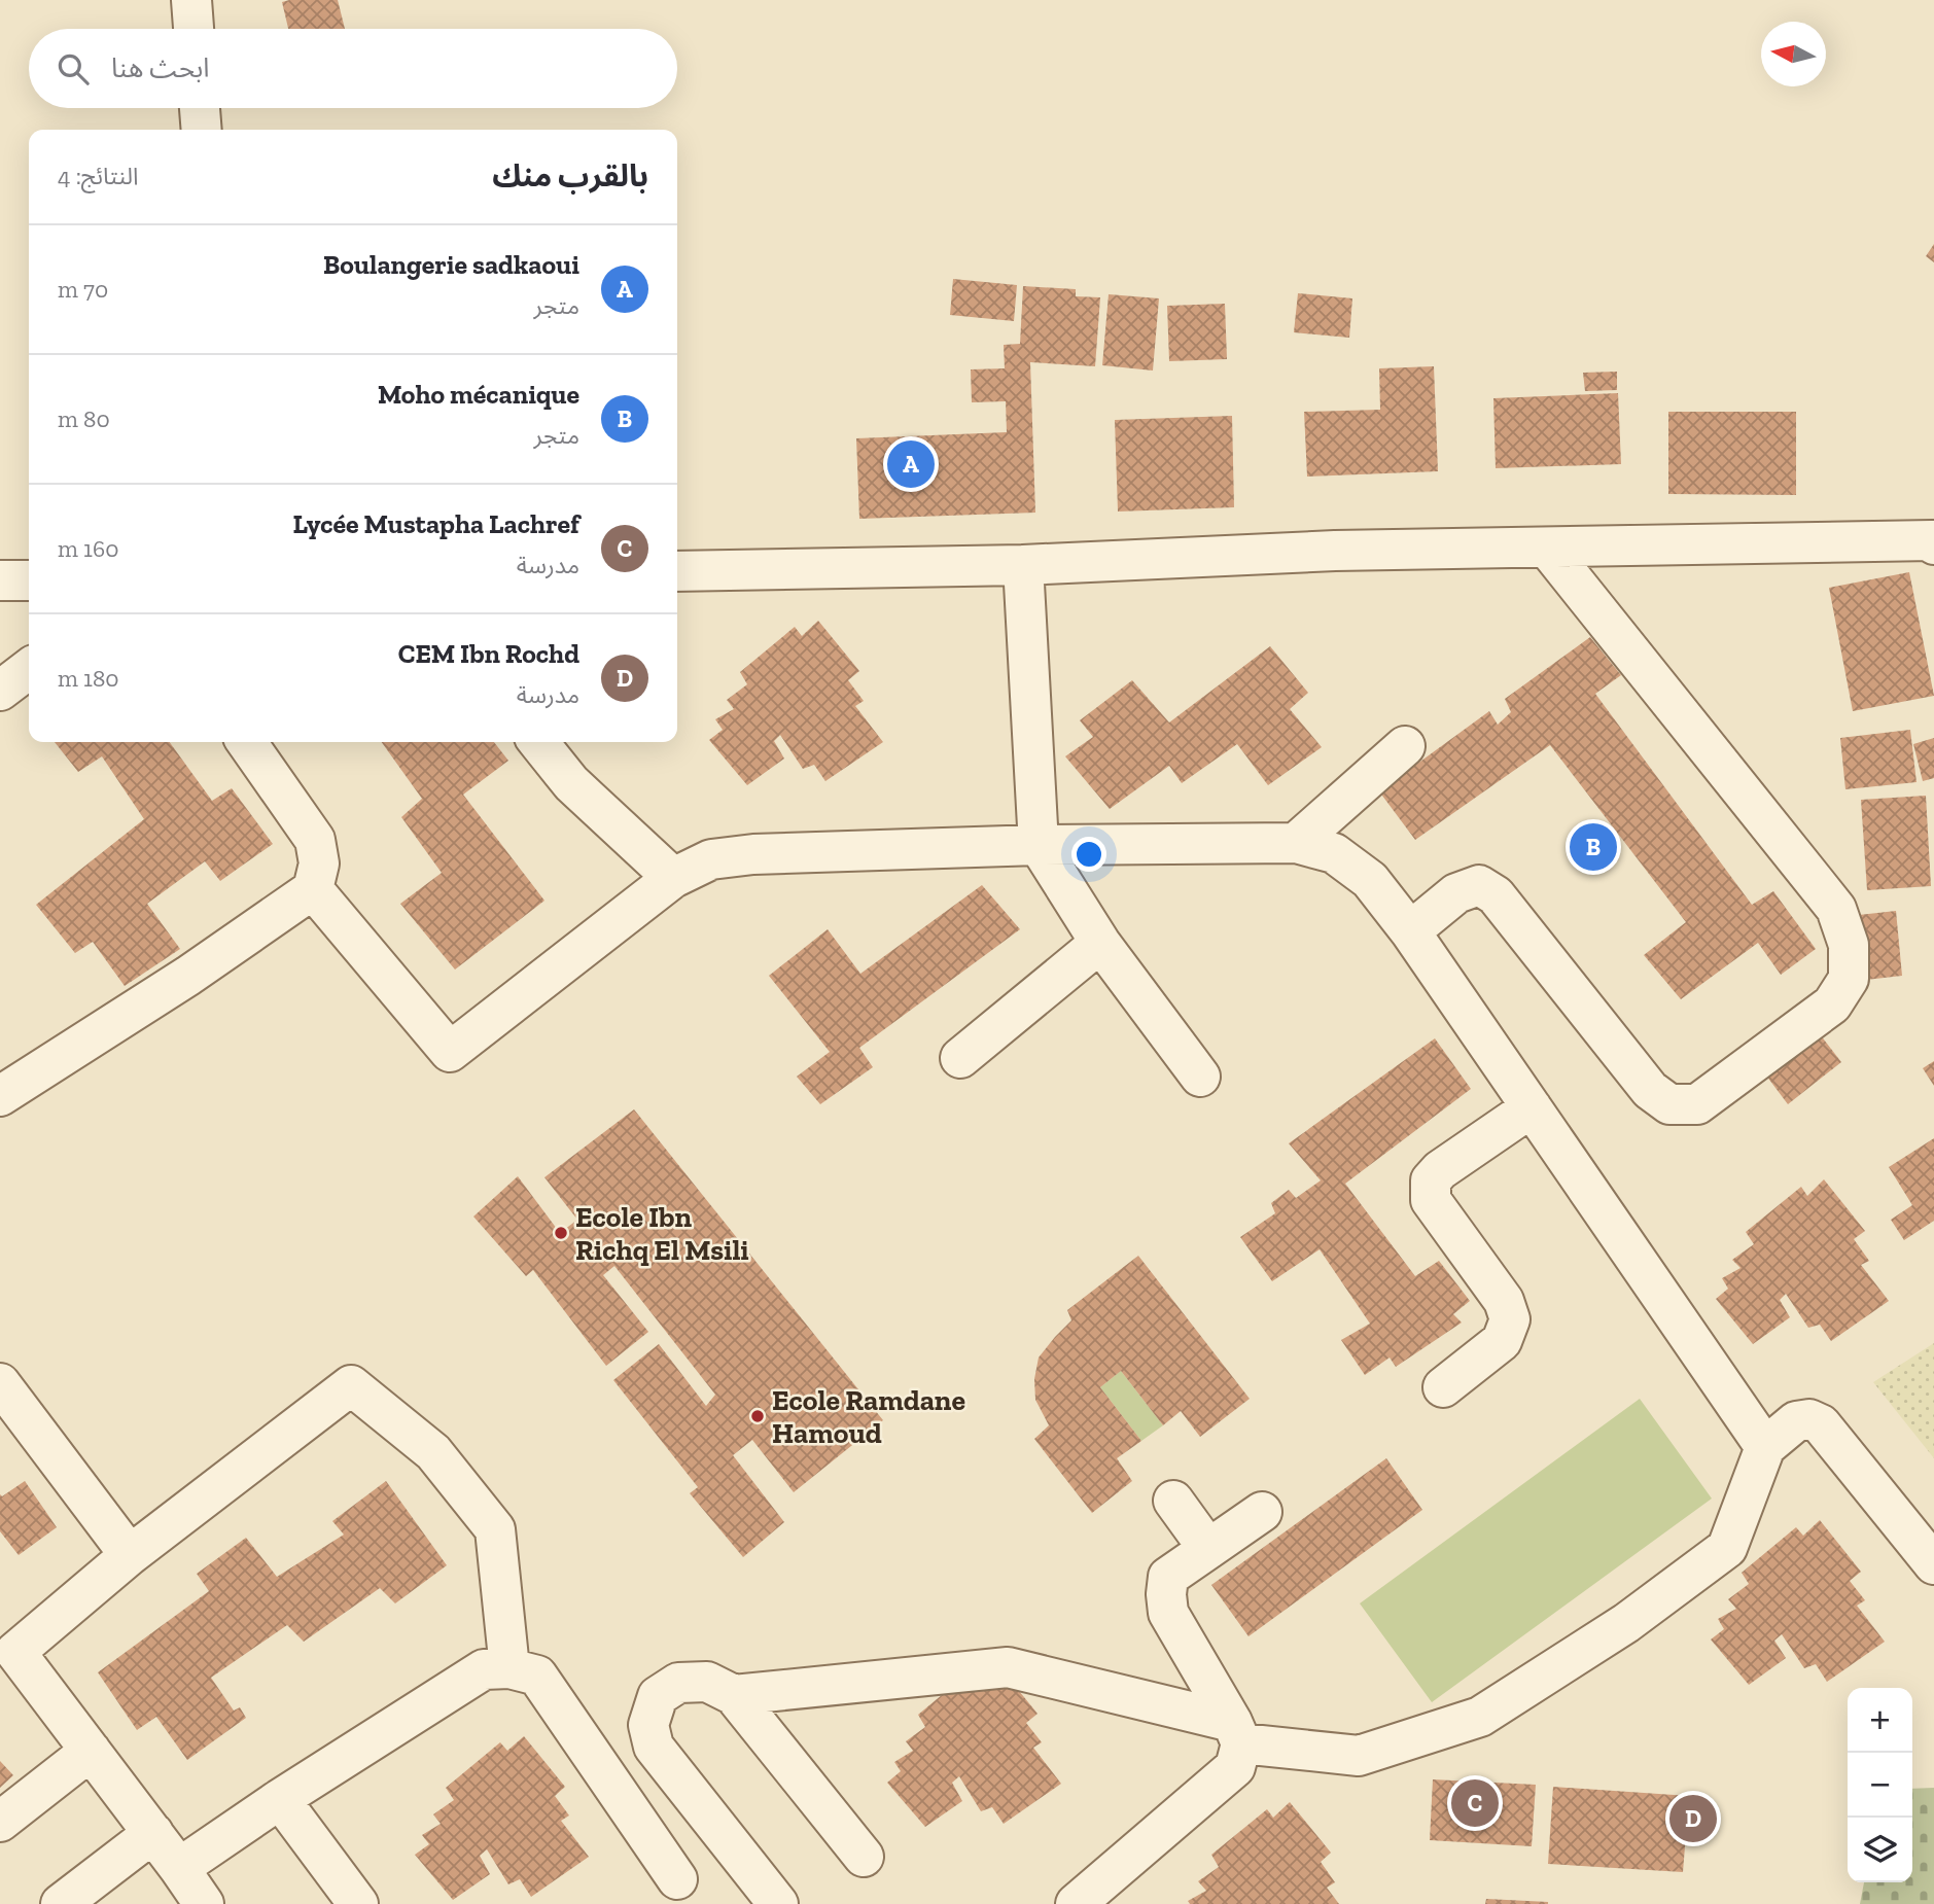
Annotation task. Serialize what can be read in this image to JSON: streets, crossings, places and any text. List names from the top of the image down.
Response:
{
  "places": ["Ecole Ibn Richq El Msili", "Ecole Ramdane Hamoud"],
  "north": "left",
  "page": {
    "search": "ابحث هنا",
    "heading": ["بالقرب منك", "النتائج: 4"],
    "list": [
      {
        "mark": "A",
        "name": "Boulangerie sadkaoui",
        "note": "متجر",
        "value": "70 m"
      },
      {
        "mark": "B",
        "name": "Moho mécanique",
        "note": "متجر",
        "value": "80 m"
      },
      {
        "mark": "C",
        "name": "Lycée Mustapha Lachref",
        "note": "مدرسة",
        "value": "160 m"
      },
      {
        "mark": "D",
        "name": "CEM Ibn Rochd",
        "note": "مدرسة",
        "value": "180 m"
      }
    ],
    "pins": [
      "A",
      "B",
      "C",
      "D"
    ],
    "map_buttons": ["+", "−"]
  }
}
